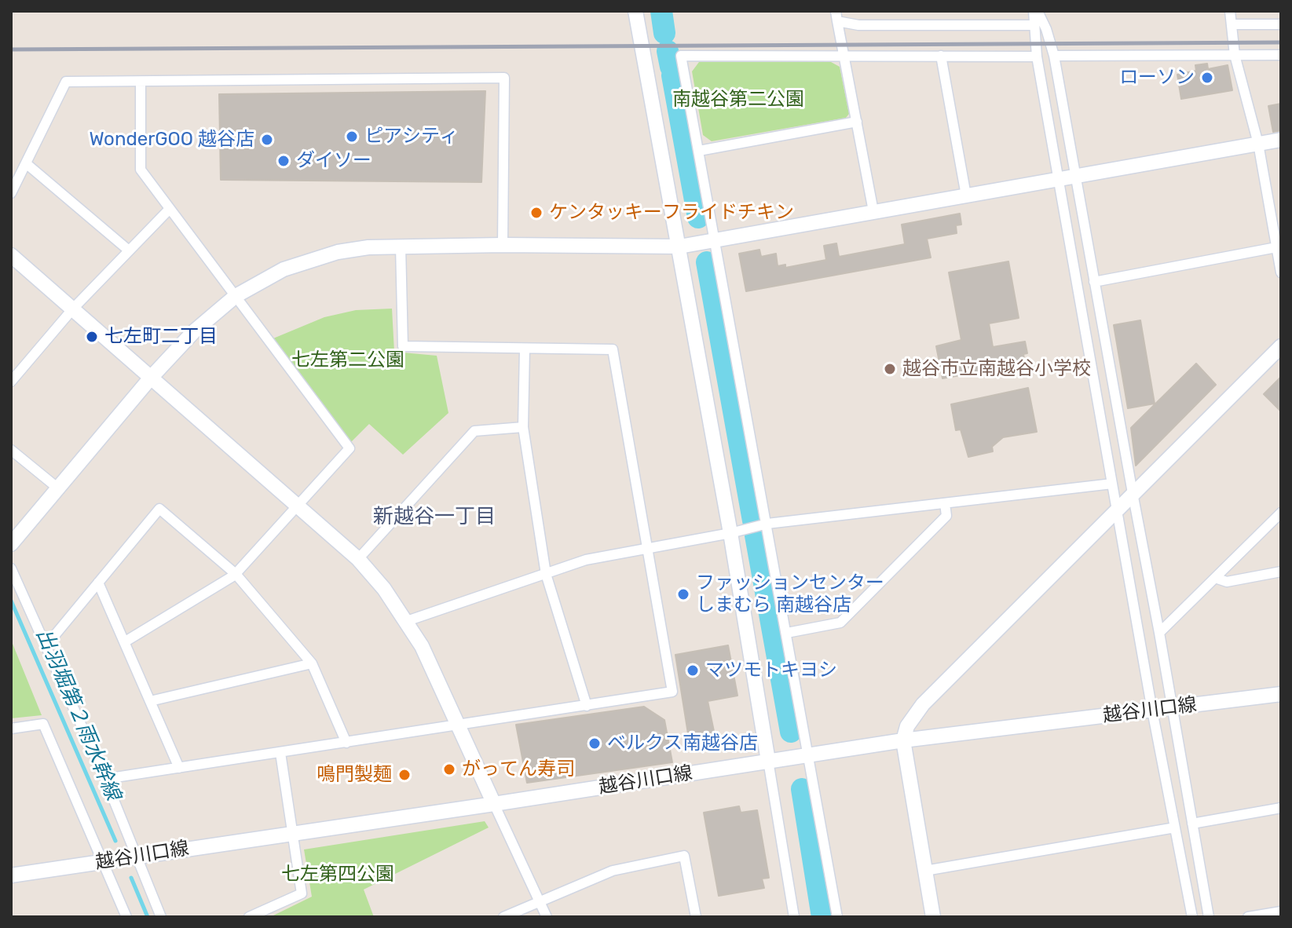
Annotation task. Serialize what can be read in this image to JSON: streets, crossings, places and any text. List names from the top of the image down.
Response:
{
  "streets": {
    "street": ["越谷川口線"]
  },
  "districts": ["新越谷一丁目"],
  "water": ["出羽堀第２雨水幹線"],
  "parks": ["南越谷第二公園", "七左第二公園", "七左第四公園"],
  "places": [
    "ローソン",
    "ピアシティ",
    "WonderGOO 越谷店",
    "ダイソー",
    "ケンタッキーフライドチキン",
    "七左町二丁目",
    "越谷市立南越谷小学校",
    "ファッションセンター しまむら 南越谷店",
    "マツモトキヨシ",
    "ベルクス南越谷店",
    "がってん寿司",
    "鳴門製麺"
  ]
}
